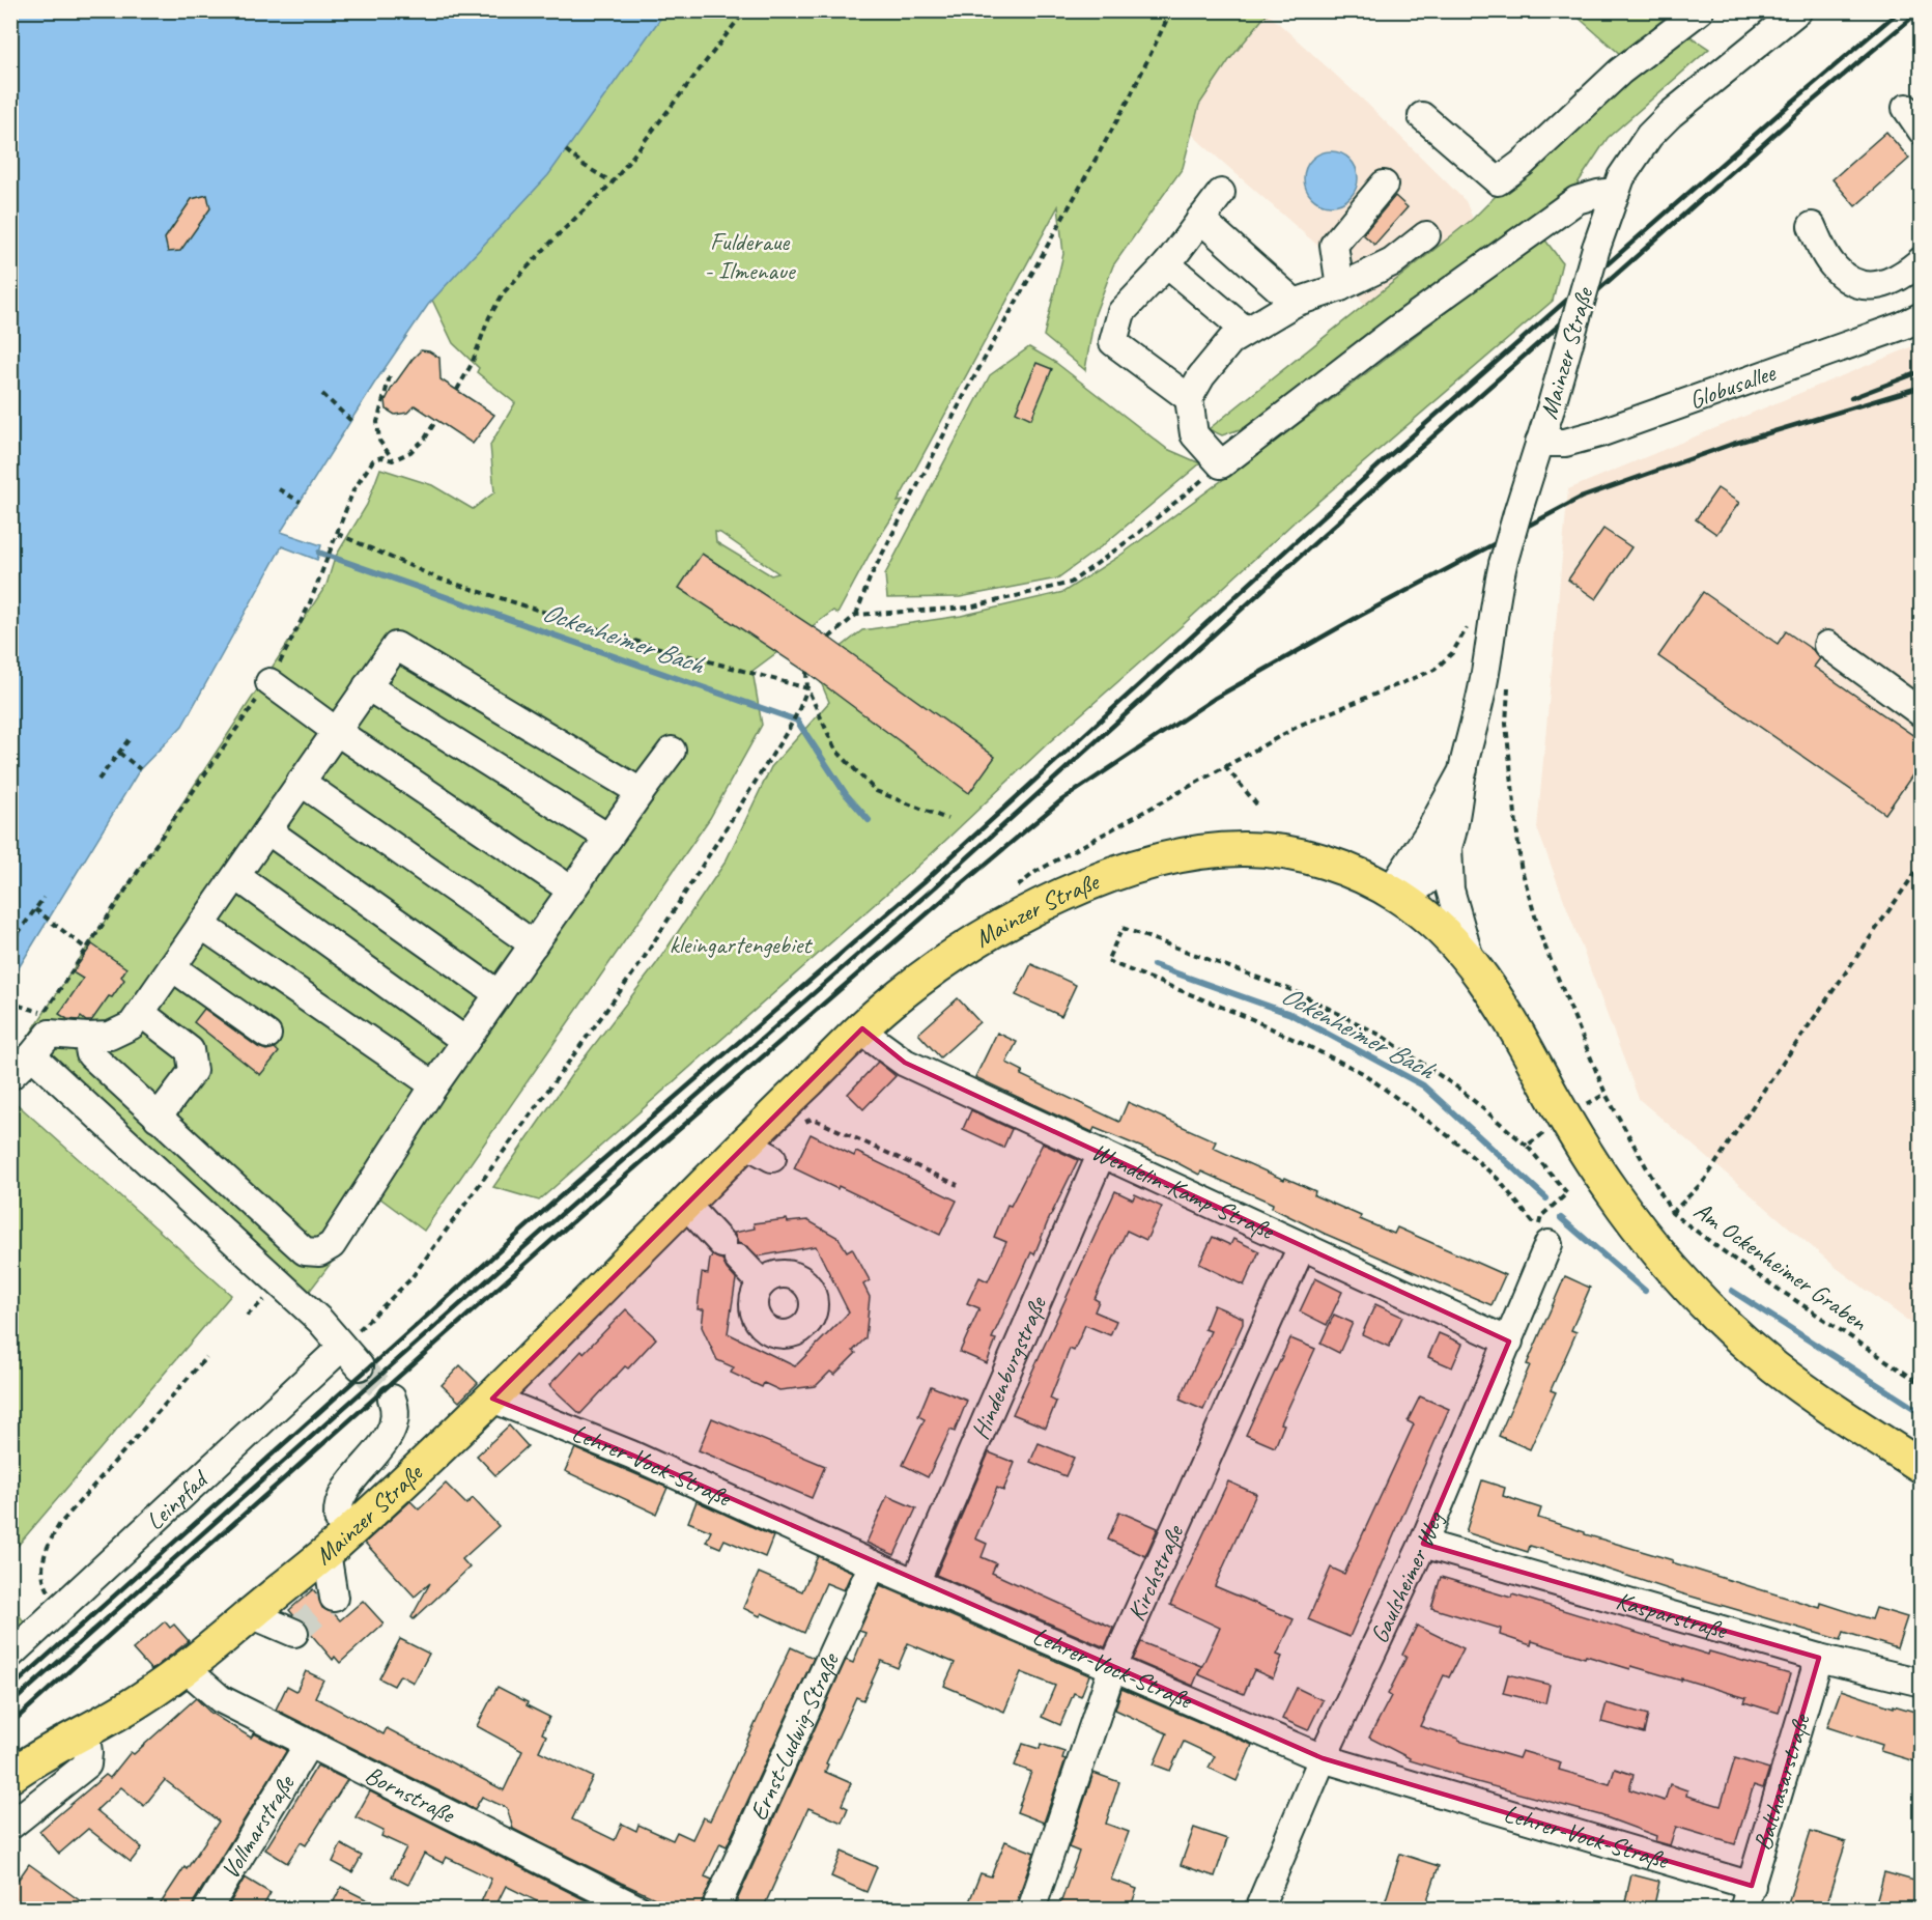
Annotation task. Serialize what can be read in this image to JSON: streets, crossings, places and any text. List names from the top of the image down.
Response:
{
  "streets": {
    "main road": ["Mainzer Straße"],
    "street": [
      "Globusallee",
      "Wendelin-Kamp-Straße",
      "Hindenburgstraße",
      "Lehrer-Vock-Straße",
      "Leinpfad",
      "Kirchstraße",
      "Gaulsheimer Weg",
      "Kasparstraße",
      "Ernst-Ludwig-Straße",
      "Balthasarstraße",
      "Bornstraße",
      "Vollmarstraße"
    ],
    "path": ["Am Ockenheimer Graben"]
  },
  "crossings": [
    ["Mainzer Straße", "Globusallee"],
    ["Mainzer Straße", "Wendelin-Kamp-Straße"],
    ["Mainzer Straße", "Lehrer-Vock-Straße"],
    ["Mainzer Straße", "Bornstraße"],
    ["Wendelin-Kamp-Straße", "Hindenburgstraße"],
    ["Wendelin-Kamp-Straße", "Kirchstraße"],
    ["Wendelin-Kamp-Straße", "Gaulsheimer Weg"],
    ["Hindenburgstraße", "Lehrer-Vock-Straße"],
    ["Lehrer-Vock-Straße", "Kirchstraße"],
    ["Lehrer-Vock-Straße", "Gaulsheimer Weg"],
    ["Lehrer-Vock-Straße", "Ernst-Ludwig-Straße"],
    ["Lehrer-Vock-Straße", "Balthasarstraße"],
    ["Gaulsheimer Weg", "Kasparstraße"],
    ["Kasparstraße", "Balthasarstraße"],
    ["Bornstraße", "Vollmarstraße"]
  ],
  "water": ["Ockenheimer Bach"],
  "parks": ["Fulderaue - Ilmenaue", "kleingartengebiet"]
}
